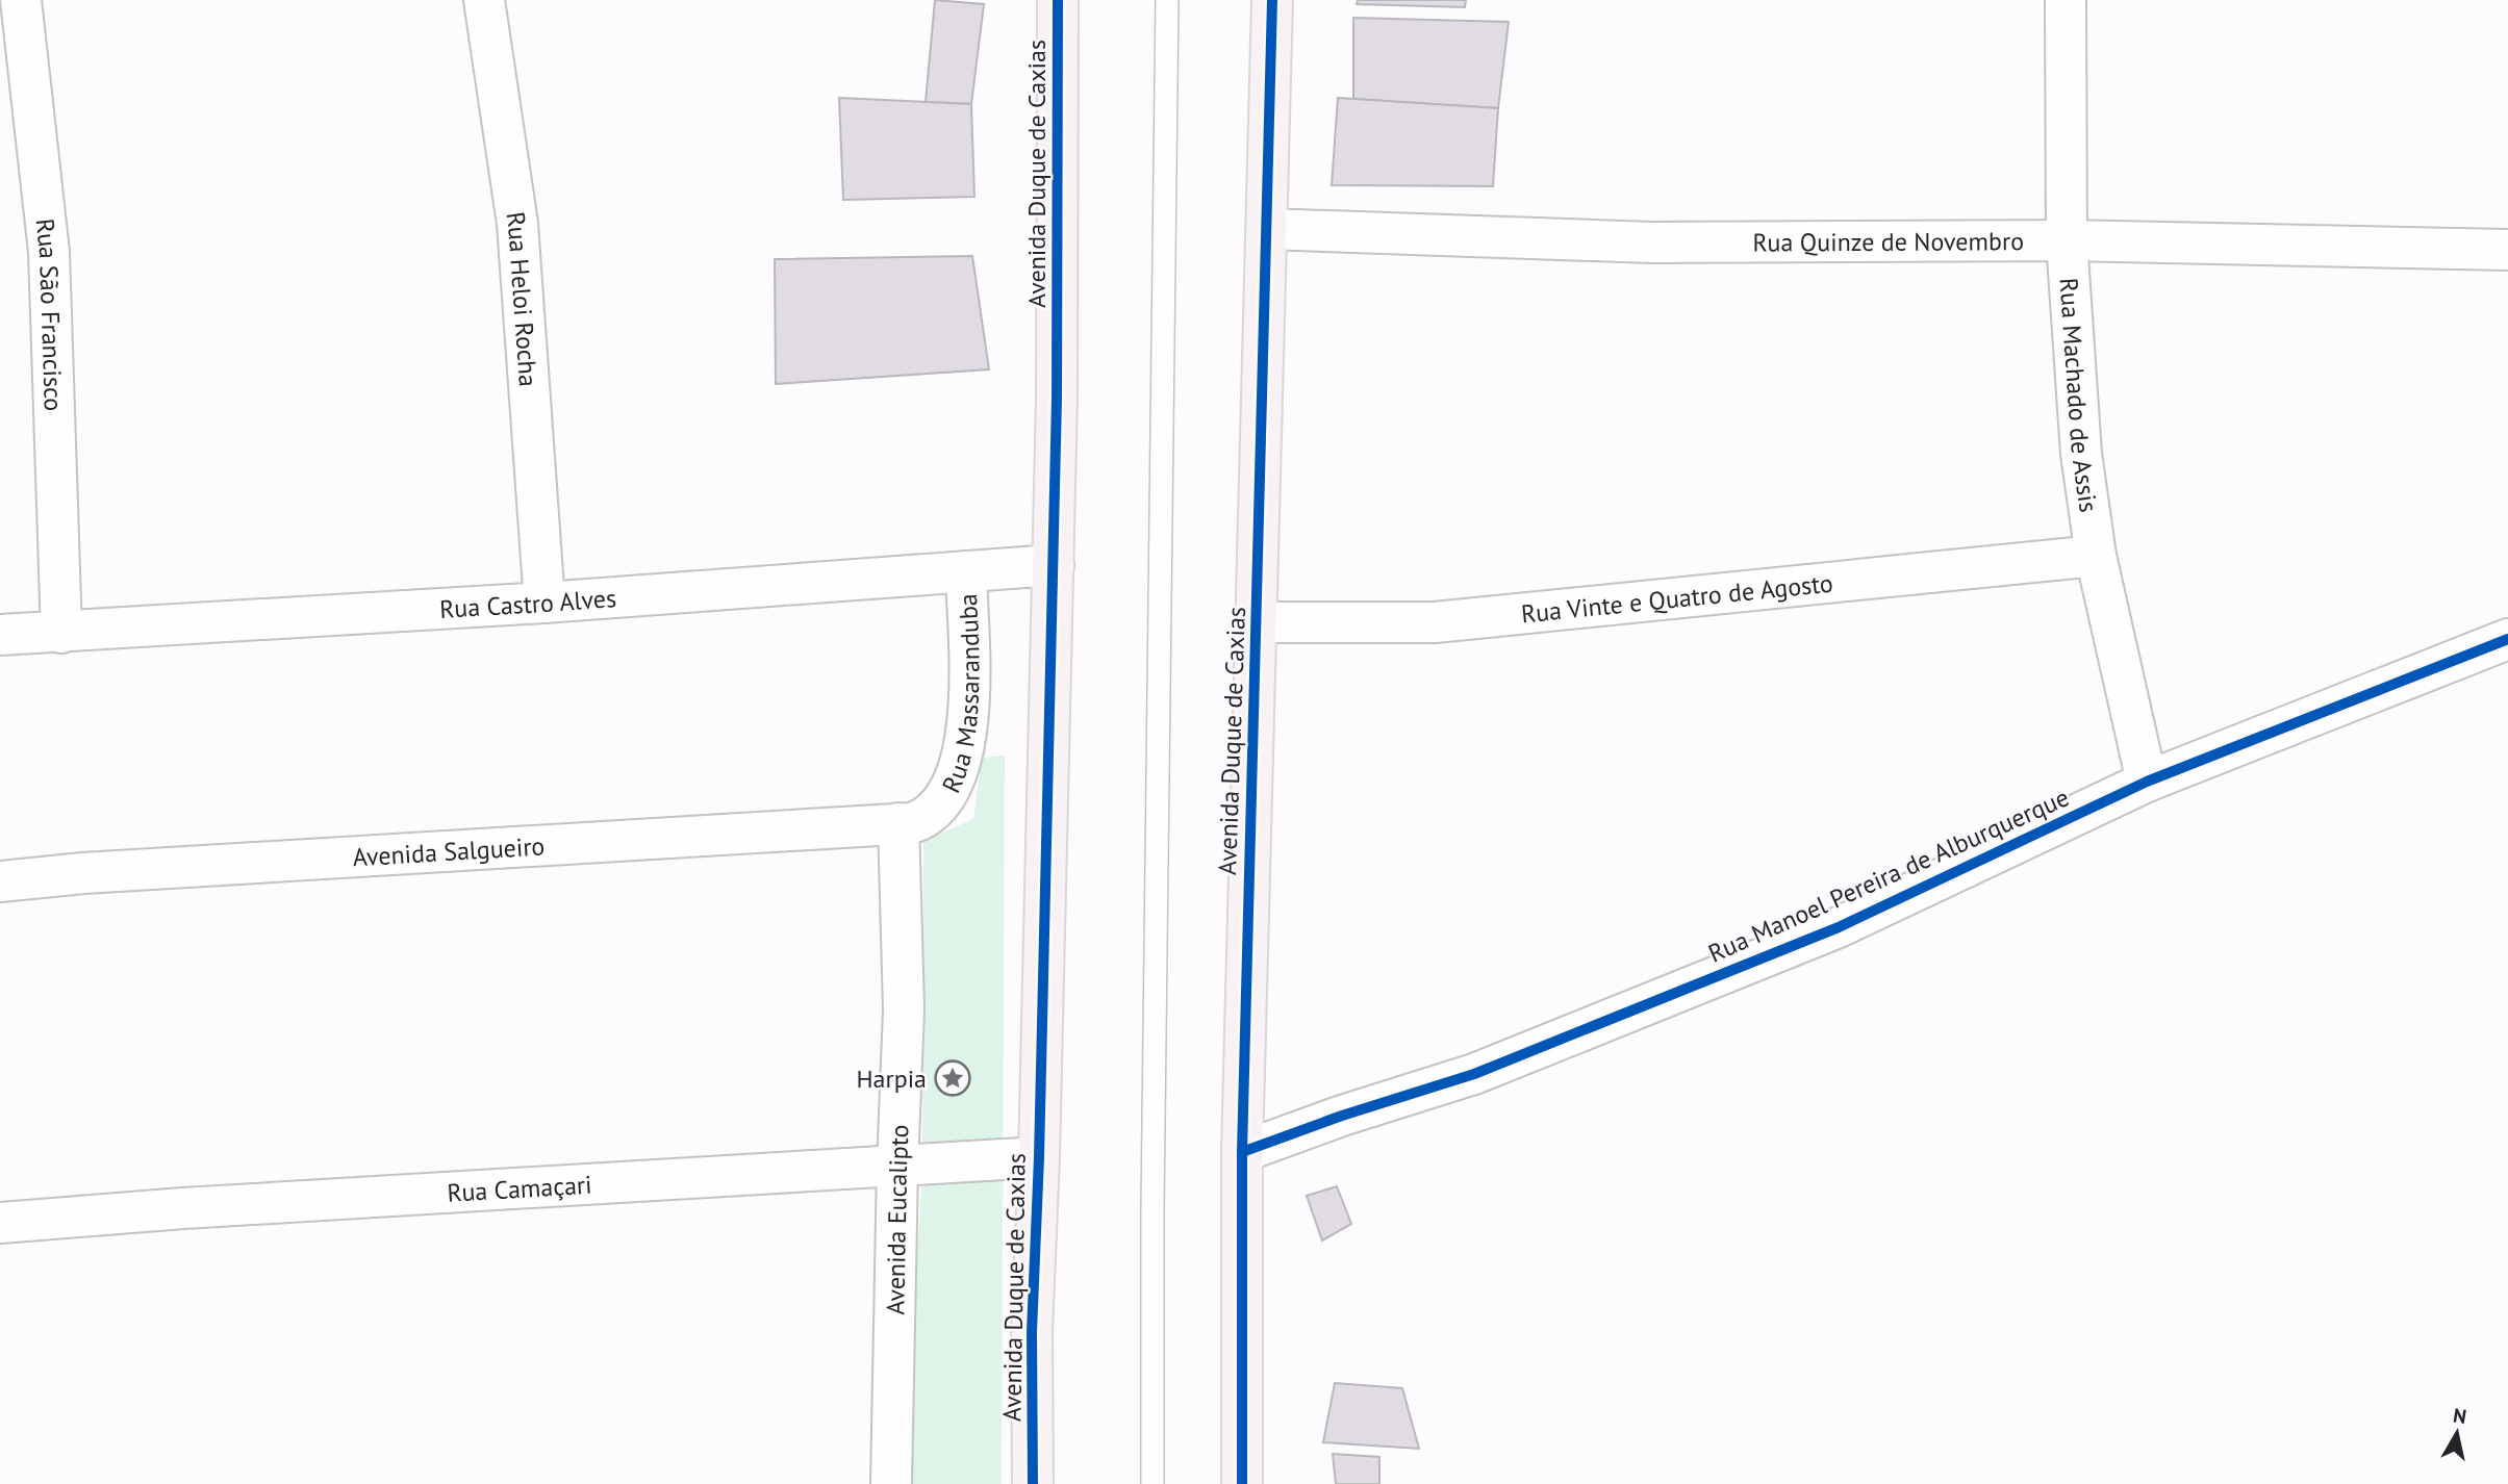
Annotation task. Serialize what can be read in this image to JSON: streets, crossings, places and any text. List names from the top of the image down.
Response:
{
  "streets": {
    "highway": ["Avenida Duque de Caxias"],
    "street": [
      "Rua Quinze de Novembro",
      "Rua Heloi Rocha",
      "Rua São Francisco",
      "Rua Machado de Assis",
      "Rua Vinte e Quatro de Agosto",
      "Rua Castro Alves",
      "Rua Massaranduba",
      "Avenida Salgueiro",
      "Rua Manoel Pereira de Alburquerque",
      "Rua Camaçari",
      "Avenida Eucalipto"
    ]
  },
  "crossings": [
    ["Avenida Duque de Caxias", "Rua Quinze de Novembro"],
    ["Avenida Duque de Caxias", "Rua Vinte e Quatro de Agosto"],
    ["Avenida Duque de Caxias", "Rua Castro Alves"],
    ["Avenida Duque de Caxias", "Rua Manoel Pereira de Alburquerque"],
    ["Avenida Duque de Caxias", "Rua Camaçari"],
    ["Rua Quinze de Novembro", "Rua Machado de Assis"],
    ["Rua Heloi Rocha", "Rua Castro Alves"],
    ["Rua São Francisco", "Rua Castro Alves"],
    ["Rua Machado de Assis", "Rua Vinte e Quatro de Agosto"],
    ["Rua Machado de Assis", "Rua Manoel Pereira de Alburquerque"],
    ["Rua Castro Alves", "Rua Massaranduba"],
    ["Rua Massaranduba", "Avenida Salgueiro"],
    ["Rua Massaranduba", "Avenida Eucalipto"],
    ["Avenida Salgueiro", "Avenida Eucalipto"],
    ["Rua Camaçari", "Avenida Eucalipto"]
  ],
  "places": {
    "place": ["Harpia"]
  },
  "north": "top"
}
